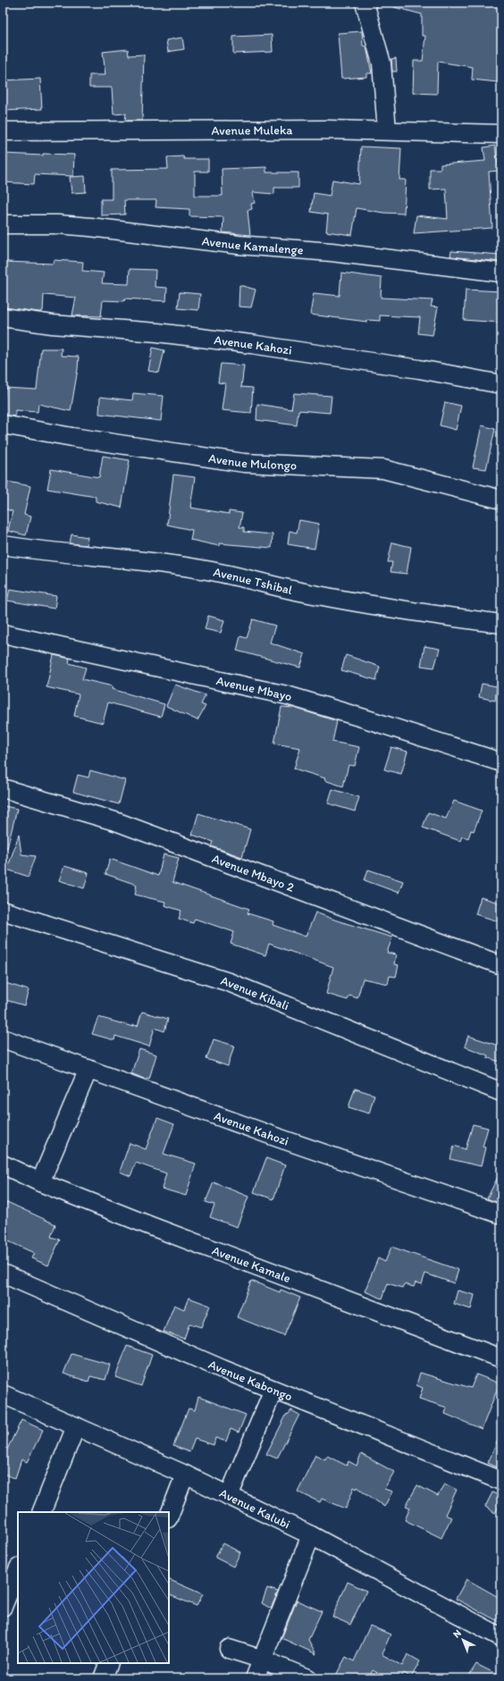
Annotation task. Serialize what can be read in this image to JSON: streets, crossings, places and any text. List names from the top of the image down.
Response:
{
  "streets": {
    "street": [
      "Avenue Muleka",
      "Avenue Kamalenge",
      "Avenue Kahozi",
      "Avenue Mulongo",
      "Avenue Tshibal",
      "Avenue Mbayo",
      "Avenue Mbayo 2",
      "Avenue Kibali",
      "Avenue Kamale",
      "Avenue Kabongo",
      "Avenue Kalubi"
    ]
  },
  "north": "top left"
}
